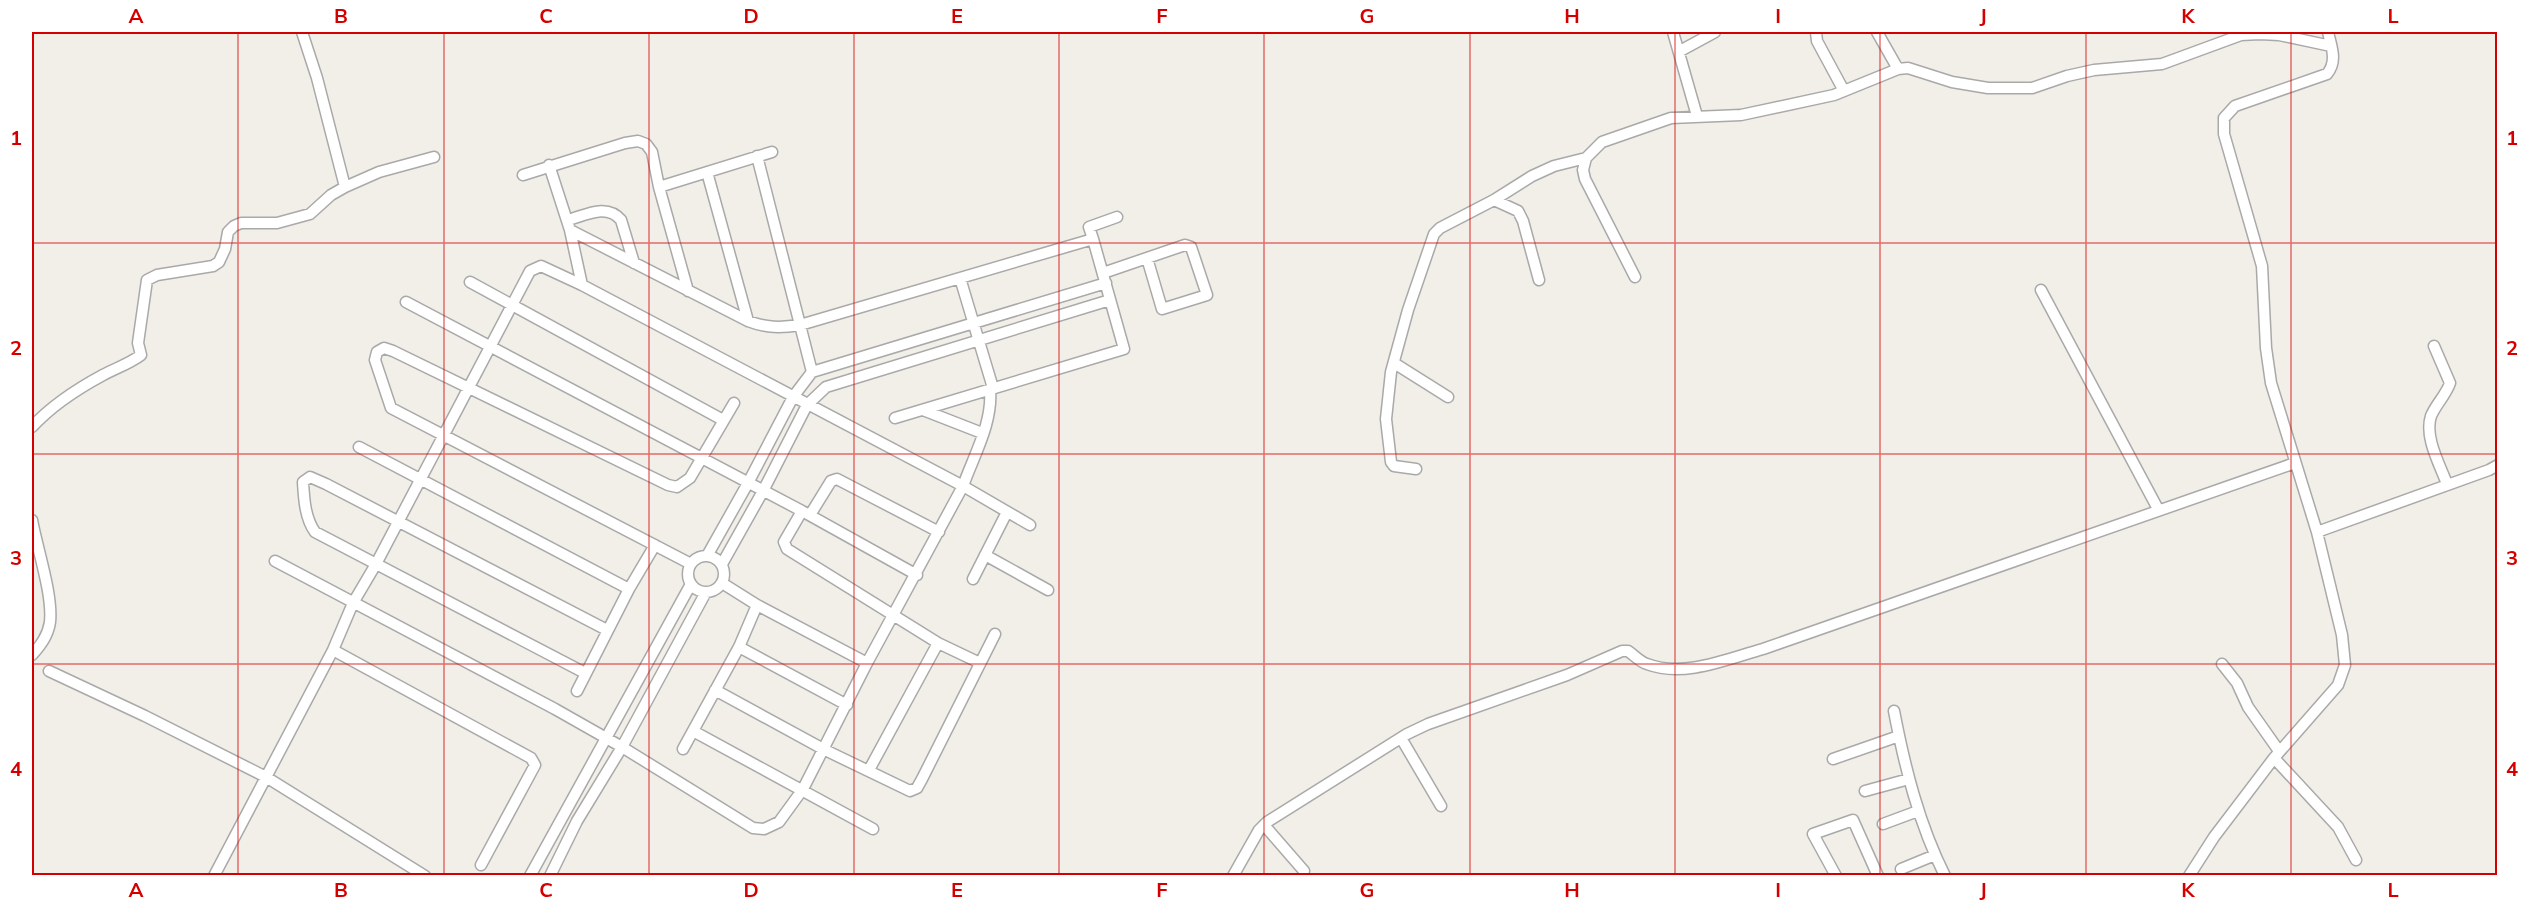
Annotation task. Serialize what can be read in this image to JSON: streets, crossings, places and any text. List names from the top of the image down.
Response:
{
  "grid": {
    "columns": [
      "A",
      "B",
      "C",
      "D",
      "E",
      "F",
      "G",
      "H",
      "I",
      "J",
      "K",
      "L"
    ],
    "rows": [
      "1",
      "2",
      "3",
      "4"
    ]
  }
}
